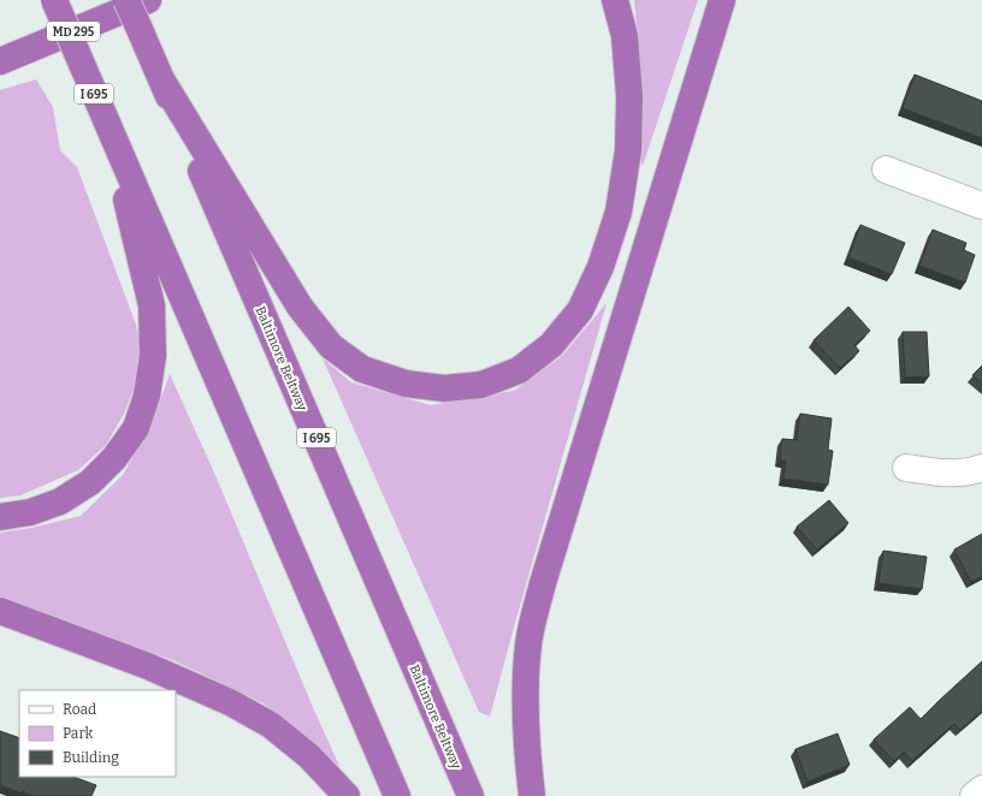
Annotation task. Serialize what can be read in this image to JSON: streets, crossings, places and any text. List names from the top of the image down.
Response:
{
  "streets": {
    "highway": ["MD 295", "I 695", "Baltimore Beltway"]
  },
  "legend": ["Road", "Park", "Building"]
}
